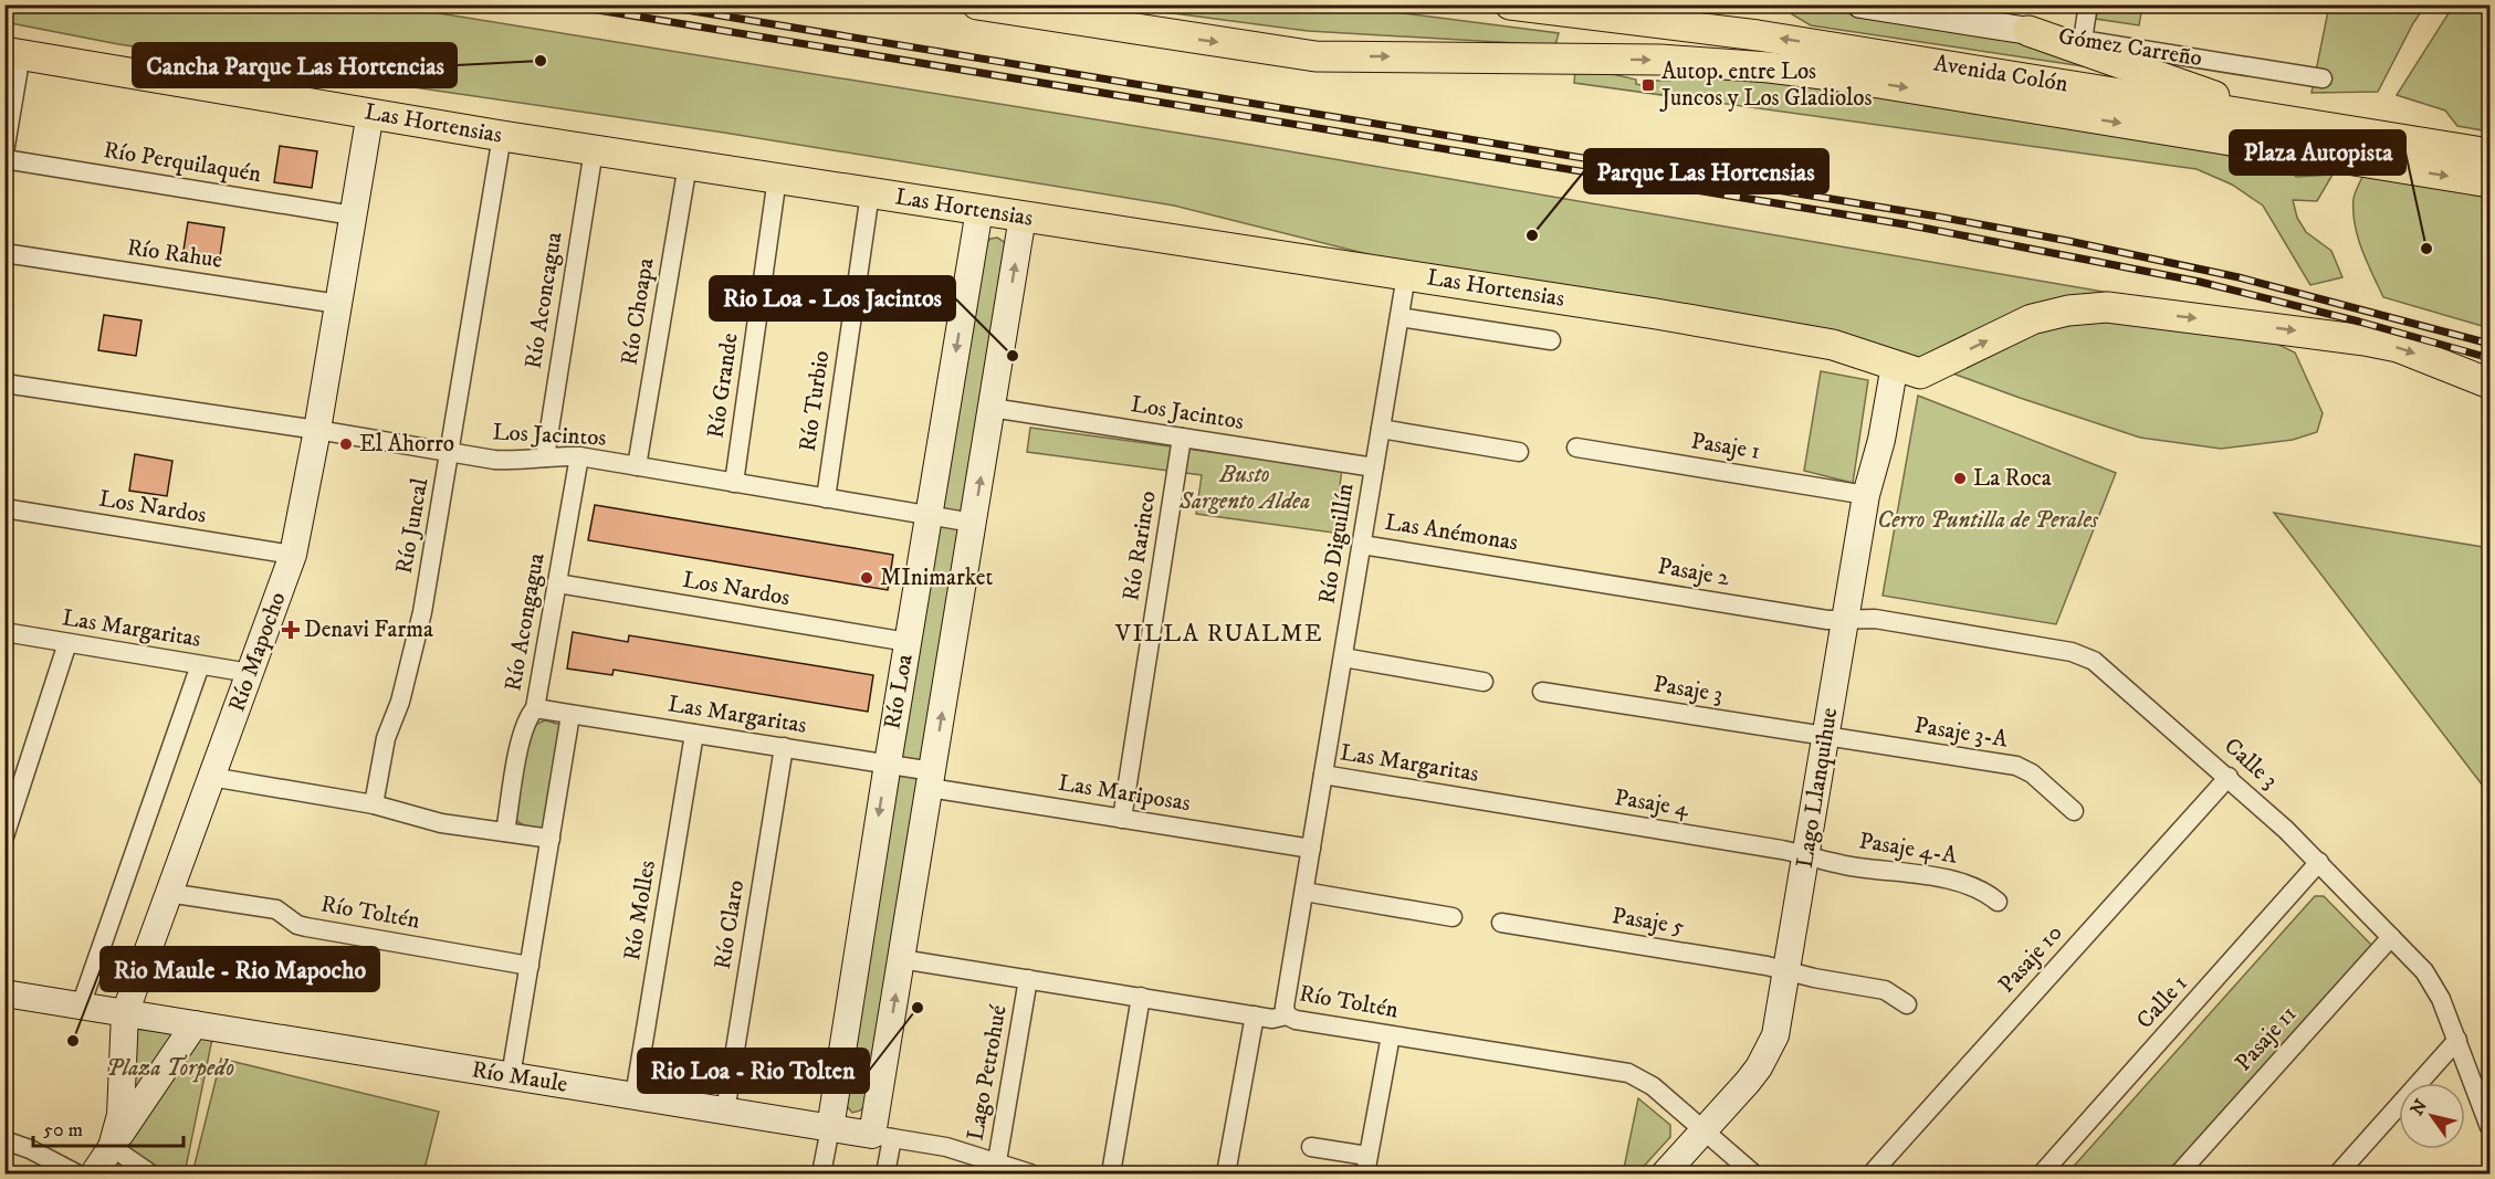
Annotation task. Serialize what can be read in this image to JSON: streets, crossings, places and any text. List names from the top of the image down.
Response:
{
  "streets": {
    "main road": ["Avenida Colón", "Las Hortensias"],
    "street": [
      "Gómez Carreño",
      "Río Perquilaquén",
      "Río Rahue",
      "Río Aconcagua",
      "Río Choapa",
      "Río Grande",
      "Río Turbio",
      "Los Jacintos",
      "Pasaje 1",
      "Los Nardos",
      "Río Juncal",
      "Las Anémonas",
      "Río Diguillín",
      "Río Rarinco",
      "Pasaje 2",
      "Río Acongagua",
      "Las Margaritas",
      "Río Mapocho",
      "Pasaje 3",
      "Río Loa",
      "Pasaje 3-A",
      "Calle 3",
      "Lago Llanquihue",
      "Las Mariposas",
      "Pasaje 4",
      "Pasaje 4-A",
      "Río Molles",
      "Río Toltén",
      "Pasaje 5",
      "Río Claro",
      "Pasaje 10",
      "Calle 1",
      "Pasaje 11",
      "Lago Petrohué",
      "Río Maule"
    ]
  },
  "crossings": [
    ["Las Hortensias", "Río Aconcagua"],
    ["Las Hortensias", "Río Choapa"],
    ["Las Hortensias", "Río Grande"],
    ["Las Hortensias", "Río Turbio"],
    ["Las Hortensias", "Río Juncal"],
    ["Las Hortensias", "Río Diguillín"],
    ["Las Hortensias", "Río Mapocho"],
    ["Las Hortensias", "Río Loa"],
    ["Las Hortensias", "Lago Llanquihue"],
    ["Río Perquilaquén", "Río Mapocho"],
    ["Río Rahue", "Río Mapocho"],
    ["Río Aconcagua", "Los Jacintos"],
    ["Río Choapa", "Los Jacintos"],
    ["Río Grande", "Los Jacintos"],
    ["Río Turbio", "Los Jacintos"],
    ["Los Jacintos", "Río Juncal"],
    ["Los Jacintos", "Río Diguillín"],
    ["Los Jacintos", "Río Rarinco"],
    ["Los Jacintos", "Río Acongagua"],
    ["Los Jacintos", "Río Mapocho"],
    ["Los Jacintos", "Río Loa"],
    ["Pasaje 1", "Lago Llanquihue"],
    ["Los Nardos", "Río Acongagua"],
    ["Los Nardos", "Río Mapocho"],
    ["Los Nardos", "Río Loa"],
    ["Las Anémonas", "Río Diguillín"],
    ["Las Anémonas", "Pasaje 2"],
    ["Río Diguillín", "Las Margaritas"],
    ["Río Diguillín", "Las Mariposas"],
    ["Río Diguillín", "Río Toltén"],
    ["Río Rarinco", "Las Mariposas"],
    ["Pasaje 2", "Calle 3"],
    ["Pasaje 2", "Lago Llanquihue"],
    ["Río Acongagua", "Las Margaritas"],
    ["Las Margaritas", "Río Mapocho"],
    ["Las Margaritas", "Río Loa"],
    ["Las Margaritas", "Las Mariposas"],
    ["Las Margaritas", "Pasaje 4"],
    ["Las Margaritas", "Río Molles"],
    ["Las Margaritas", "Río Claro"],
    ["Río Mapocho", "Río Toltén"],
    ["Río Mapocho", "Río Maule"],
    ["Pasaje 3", "Pasaje 3-A"],
    ["Pasaje 3", "Lago Llanquihue"],
    ["Río Loa", "Las Mariposas"],
    ["Río Loa", "Río Toltén"],
    ["Río Loa", "Río Maule"],
    ["Pasaje 3-A", "Lago Llanquihue"],
    ["Calle 3", "Lago Llanquihue"],
    ["Calle 3", "Pasaje 10"],
    ["Calle 3", "Calle 1"],
    ["Calle 3", "Pasaje 11"],
    ["Lago Llanquihue", "Pasaje 4"],
    ["Lago Llanquihue", "Pasaje 4-A"],
    ["Lago Llanquihue", "Río Toltén"],
    ["Lago Llanquihue", "Pasaje 5"],
    ["Pasaje 4", "Pasaje 4-A"],
    ["Río Molles", "Río Maule"],
    ["Río Toltén", "Lago Petrohué"],
    ["Río Claro", "Río Maule"],
    ["Lago Petrohué", "Río Maule"]
  ],
  "districts": ["VILLA RUALME"],
  "parks": ["Busto Sargento Aldea", "Cerro Puntilla de Perales", "Plaza Torpedo"],
  "places": {
    "other": [
      "Cancha Parque Las Hortencias",
      "Parque Las Hortensias",
      "Plaza Autopista",
      "Rio Loa - Los Jacintos",
      "El Ahorro",
      "La Roca",
      "MInimarket",
      "Rio Loa - Rio Tolten",
      "Rio Maule - Rio Mapocho"
    ],
    "transit": ["Autop. entre Los Juncos y Los Gladiolos"],
    "health": ["Denavi Farma"]
  },
  "scale_bar": "50 m",
  "north": "top left"
}
